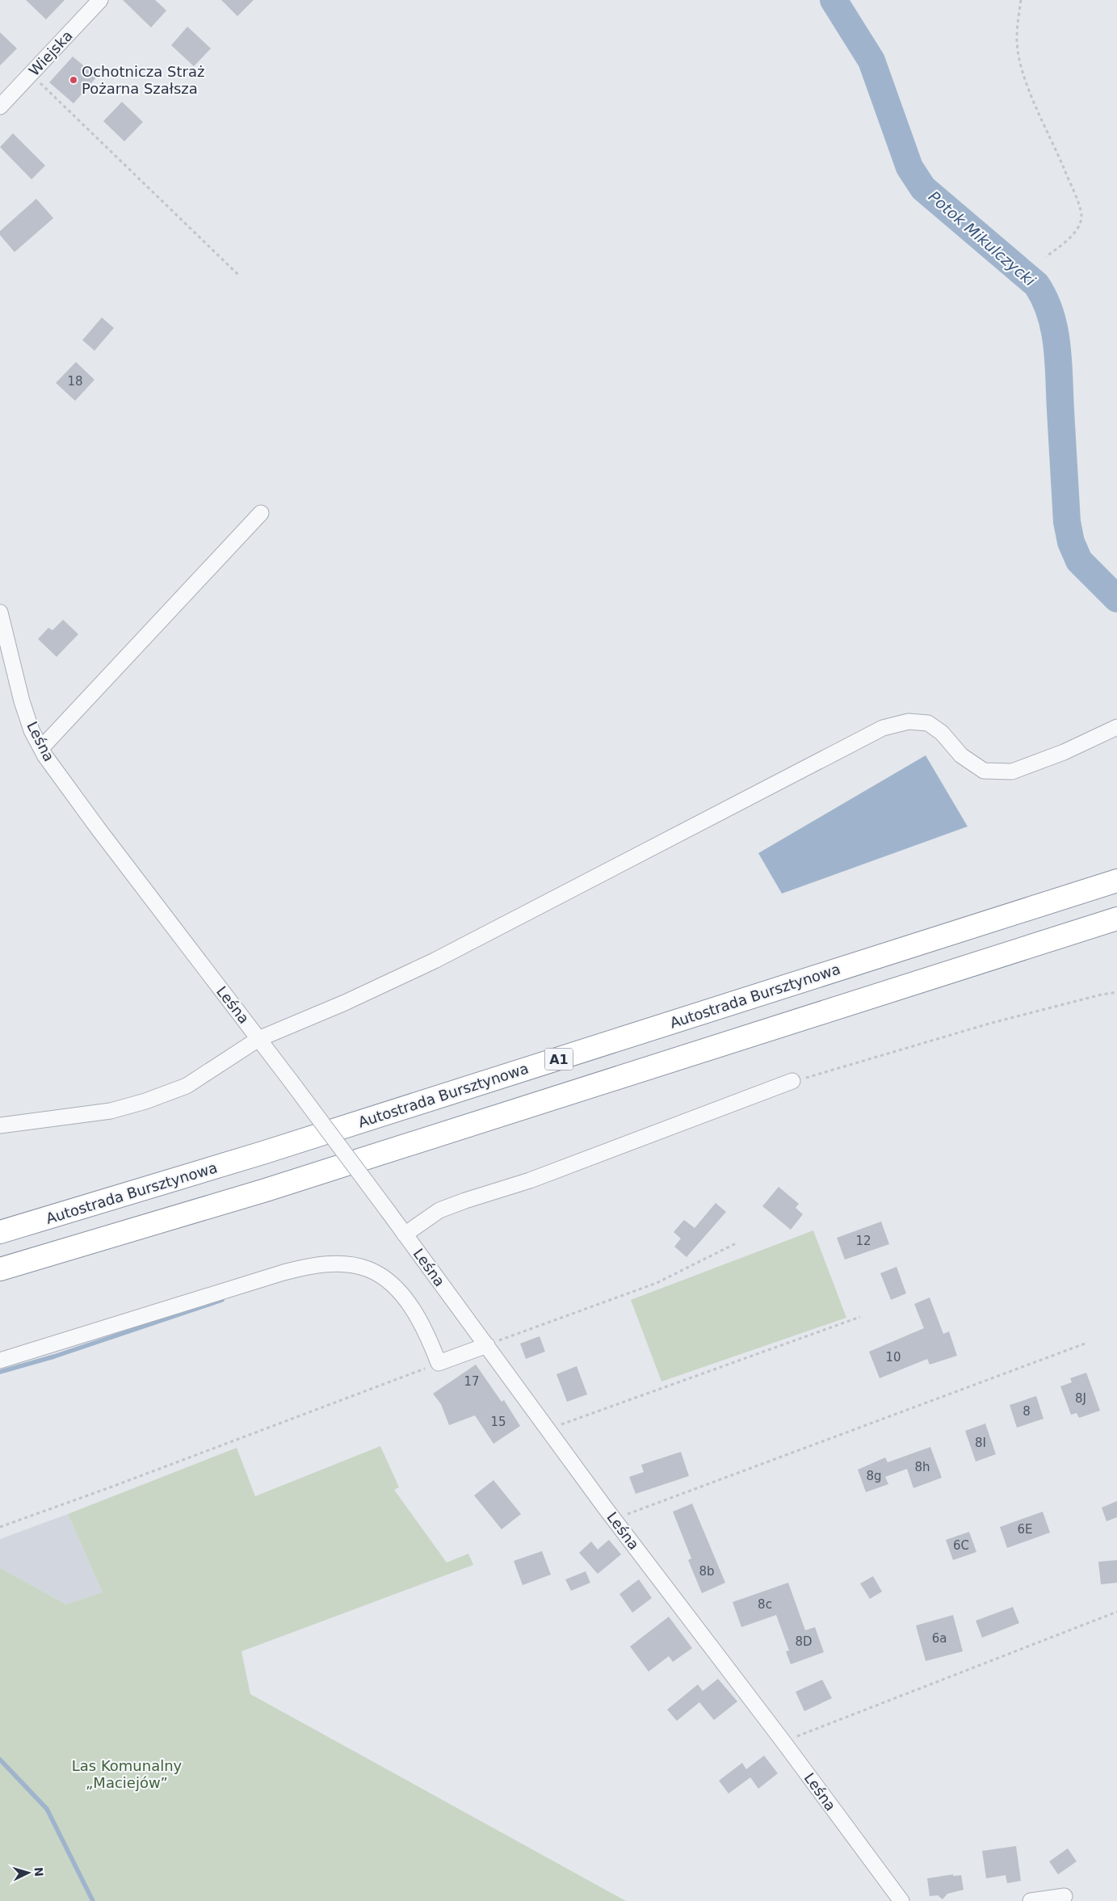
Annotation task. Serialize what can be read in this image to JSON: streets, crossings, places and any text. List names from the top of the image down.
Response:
{
  "streets": {
    "highway": ["Autostrada Bursztynowa", "A1"],
    "street": ["Wiejska", "Leśna"]
  },
  "water": ["Potok Mikulczycki"],
  "parks": ["Las Komunalny „Maciejów”"],
  "places": ["Ochotnicza Straż Pożarna Szałsza"],
  "house_numbers": [
    "18",
    "12",
    "10",
    "17",
    "8J",
    "8",
    "15",
    "8I",
    "8h",
    "8g",
    "6E",
    "6C",
    "8b",
    "8c",
    "6a",
    "8D"
  ],
  "north": "right"
}
